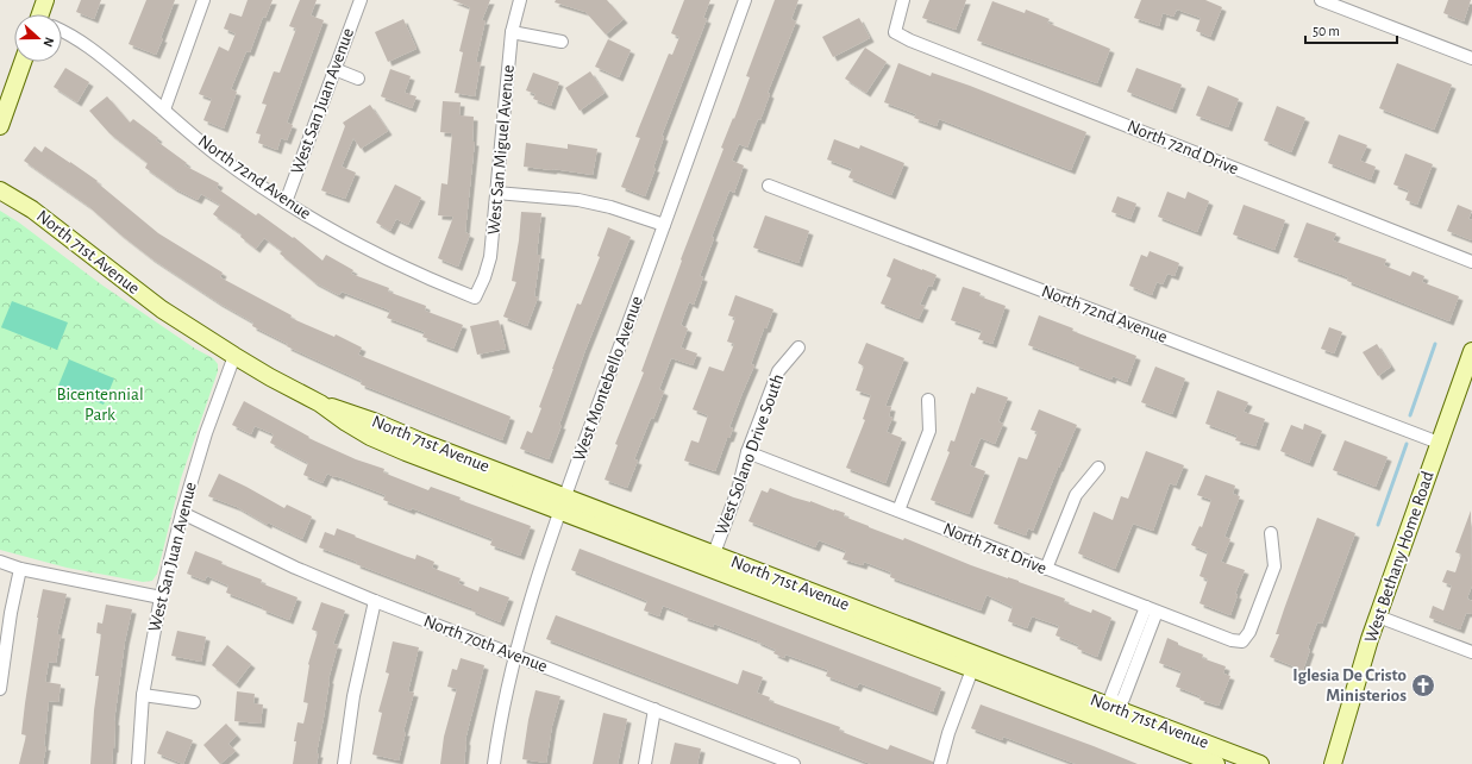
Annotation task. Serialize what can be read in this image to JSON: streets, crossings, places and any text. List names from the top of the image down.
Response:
{
  "streets": {
    "street": [
      "West San Juan Avenue",
      "North 72nd Drive",
      "West San Miguel Avenue",
      "North 72nd Avenue",
      "North 71st Avenue",
      "West Montebello Avenue",
      "West Solano Drive South",
      "North 71st Drive",
      "West Bethany Home Road",
      "North 70th Avenue"
    ]
  },
  "crossings": [
    ["West San Juan Avenue", "North 72nd Avenue"],
    ["West San Juan Avenue", "North 71st Avenue"],
    ["West San Juan Avenue", "North 70th Avenue"],
    ["West San Miguel Avenue", "North 72nd Avenue"],
    ["North 72nd Avenue", "West Bethany Home Road"],
    ["North 71st Avenue", "West Montebello Avenue"],
    ["North 71st Avenue", "West Solano Drive South"],
    ["West Montebello Avenue", "North 70th Avenue"],
    ["West Solano Drive South", "North 71st Drive"]
  ],
  "parks": ["Bicentennial Park"],
  "places": {
    "church": ["Iglesia De Cristo Ministerios"]
  },
  "scale_bar": "50 m",
  "north": "right"
}
